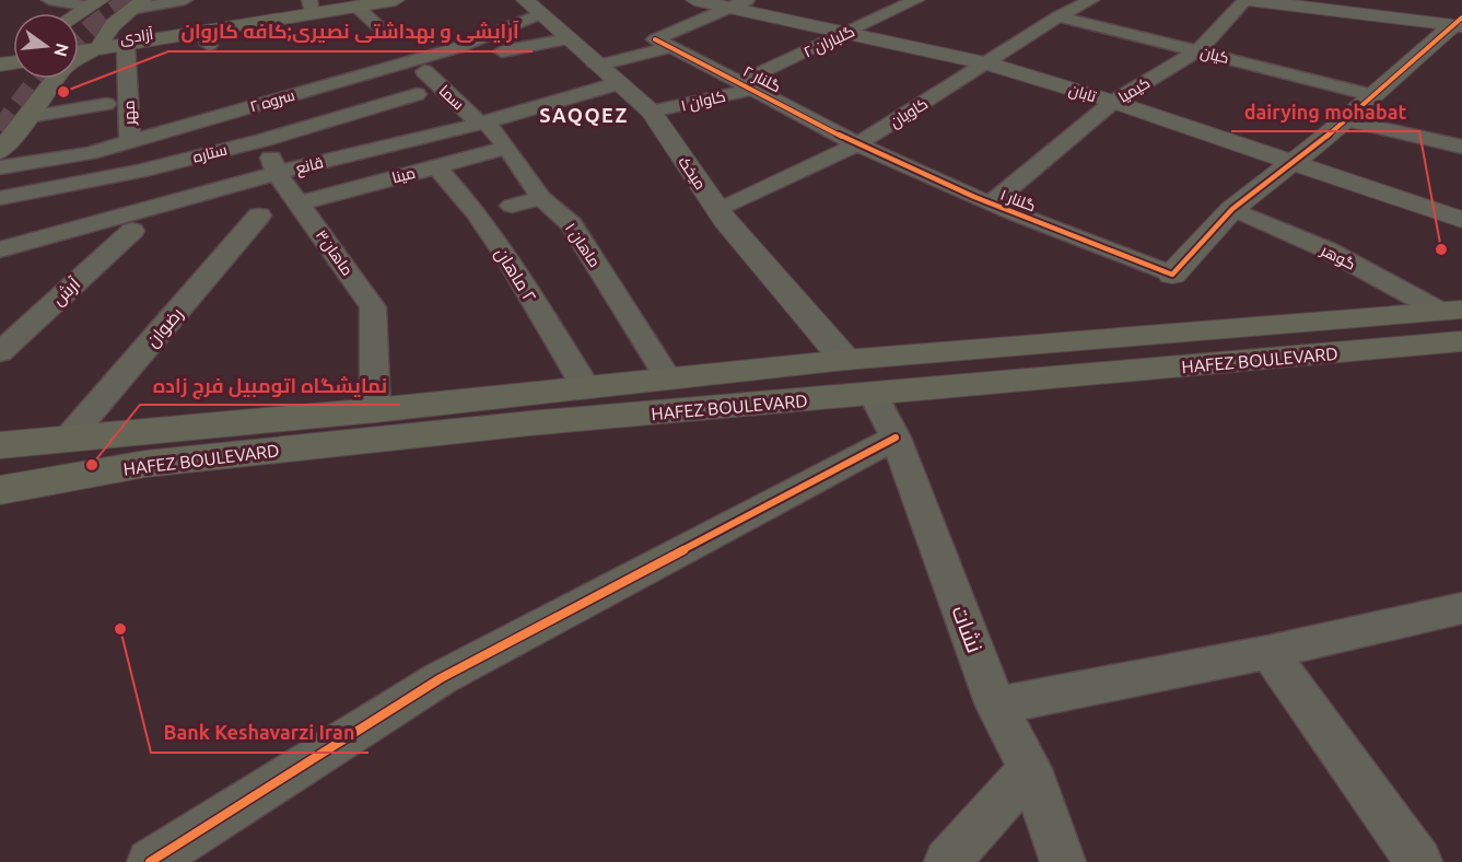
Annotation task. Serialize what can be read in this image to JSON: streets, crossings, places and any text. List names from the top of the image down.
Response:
{
  "streets": {
    "main road": ["آزادی", "HAFEZ BOULEVARD"],
    "street": [
      "گلباران ۲",
      "کیان",
      "گلنار ۲",
      "کیمیا",
      "تابان",
      "سما",
      "سروه ۲",
      "کاوان ۱",
      "مهر",
      "کاویان",
      "ستاره",
      "قانع",
      "میخک",
      "مینا",
      "گلنار ۱",
      "ماهان ۱",
      "ماهان۳",
      "گوهر",
      "٢ ماهان",
      "آرش",
      "رضوان",
      "نشات"
    ]
  },
  "crossings": [
    ["گلباران ۲", "گلنار ۲"],
    ["گلباران ۲", "تابان"],
    ["گلباران ۲", "کاوان ۱"],
    ["کیان", "کیمیا"],
    ["کیان", "کاویان"],
    ["گلنار ۲", "کاوان ۱"],
    ["گلنار ۲", "کاویان"],
    ["گلنار ۲", "گلنار ۱"],
    ["کیمیا", "تابان"],
    ["کیمیا", "گلنار ۱"],
    ["تابان", "کاویان"],
    ["سما", "قانع"],
    ["سما", "ماهان ۱"],
    ["سروه ۲", "مهر"],
    ["سروه ۲", "میخک"],
    ["سروه ۲", "ماهان۳"],
    ["کاوان ۱", "میخک"],
    ["کاویان", "میخک"],
    ["کاویان", "گلنار ۱"],
    ["ستاره", "ماهان۳"],
    ["قانع", "میخک"],
    ["قانع", "ماهان ۱"],
    ["قانع", "ماهان۳"],
    ["میخک", "HAFEZ BOULEVARD"],
    ["مینا", "ماهان ۱"],
    ["مینا", "ماهان۳"],
    ["مینا", "٢ ماهان"],
    ["ماهان ۱", "HAFEZ BOULEVARD"],
    ["ماهان۳", "HAFEZ BOULEVARD"],
    ["گوهر", "HAFEZ BOULEVARD"],
    ["٢ ماهان", "HAFEZ BOULEVARD"],
    ["رضوان", "HAFEZ BOULEVARD"],
    ["HAFEZ BOULEVARD", "نشات"]
  ],
  "districts": ["SAQQEZ"],
  "places": [
    "آرایشی و بهداشتی نصیری;کافه کاروان",
    "dairying mohabat",
    "نمایشگاه اتومبیل فرج زاده",
    "Bank Keshavarzi Iran"
  ],
  "north": "right"
}
